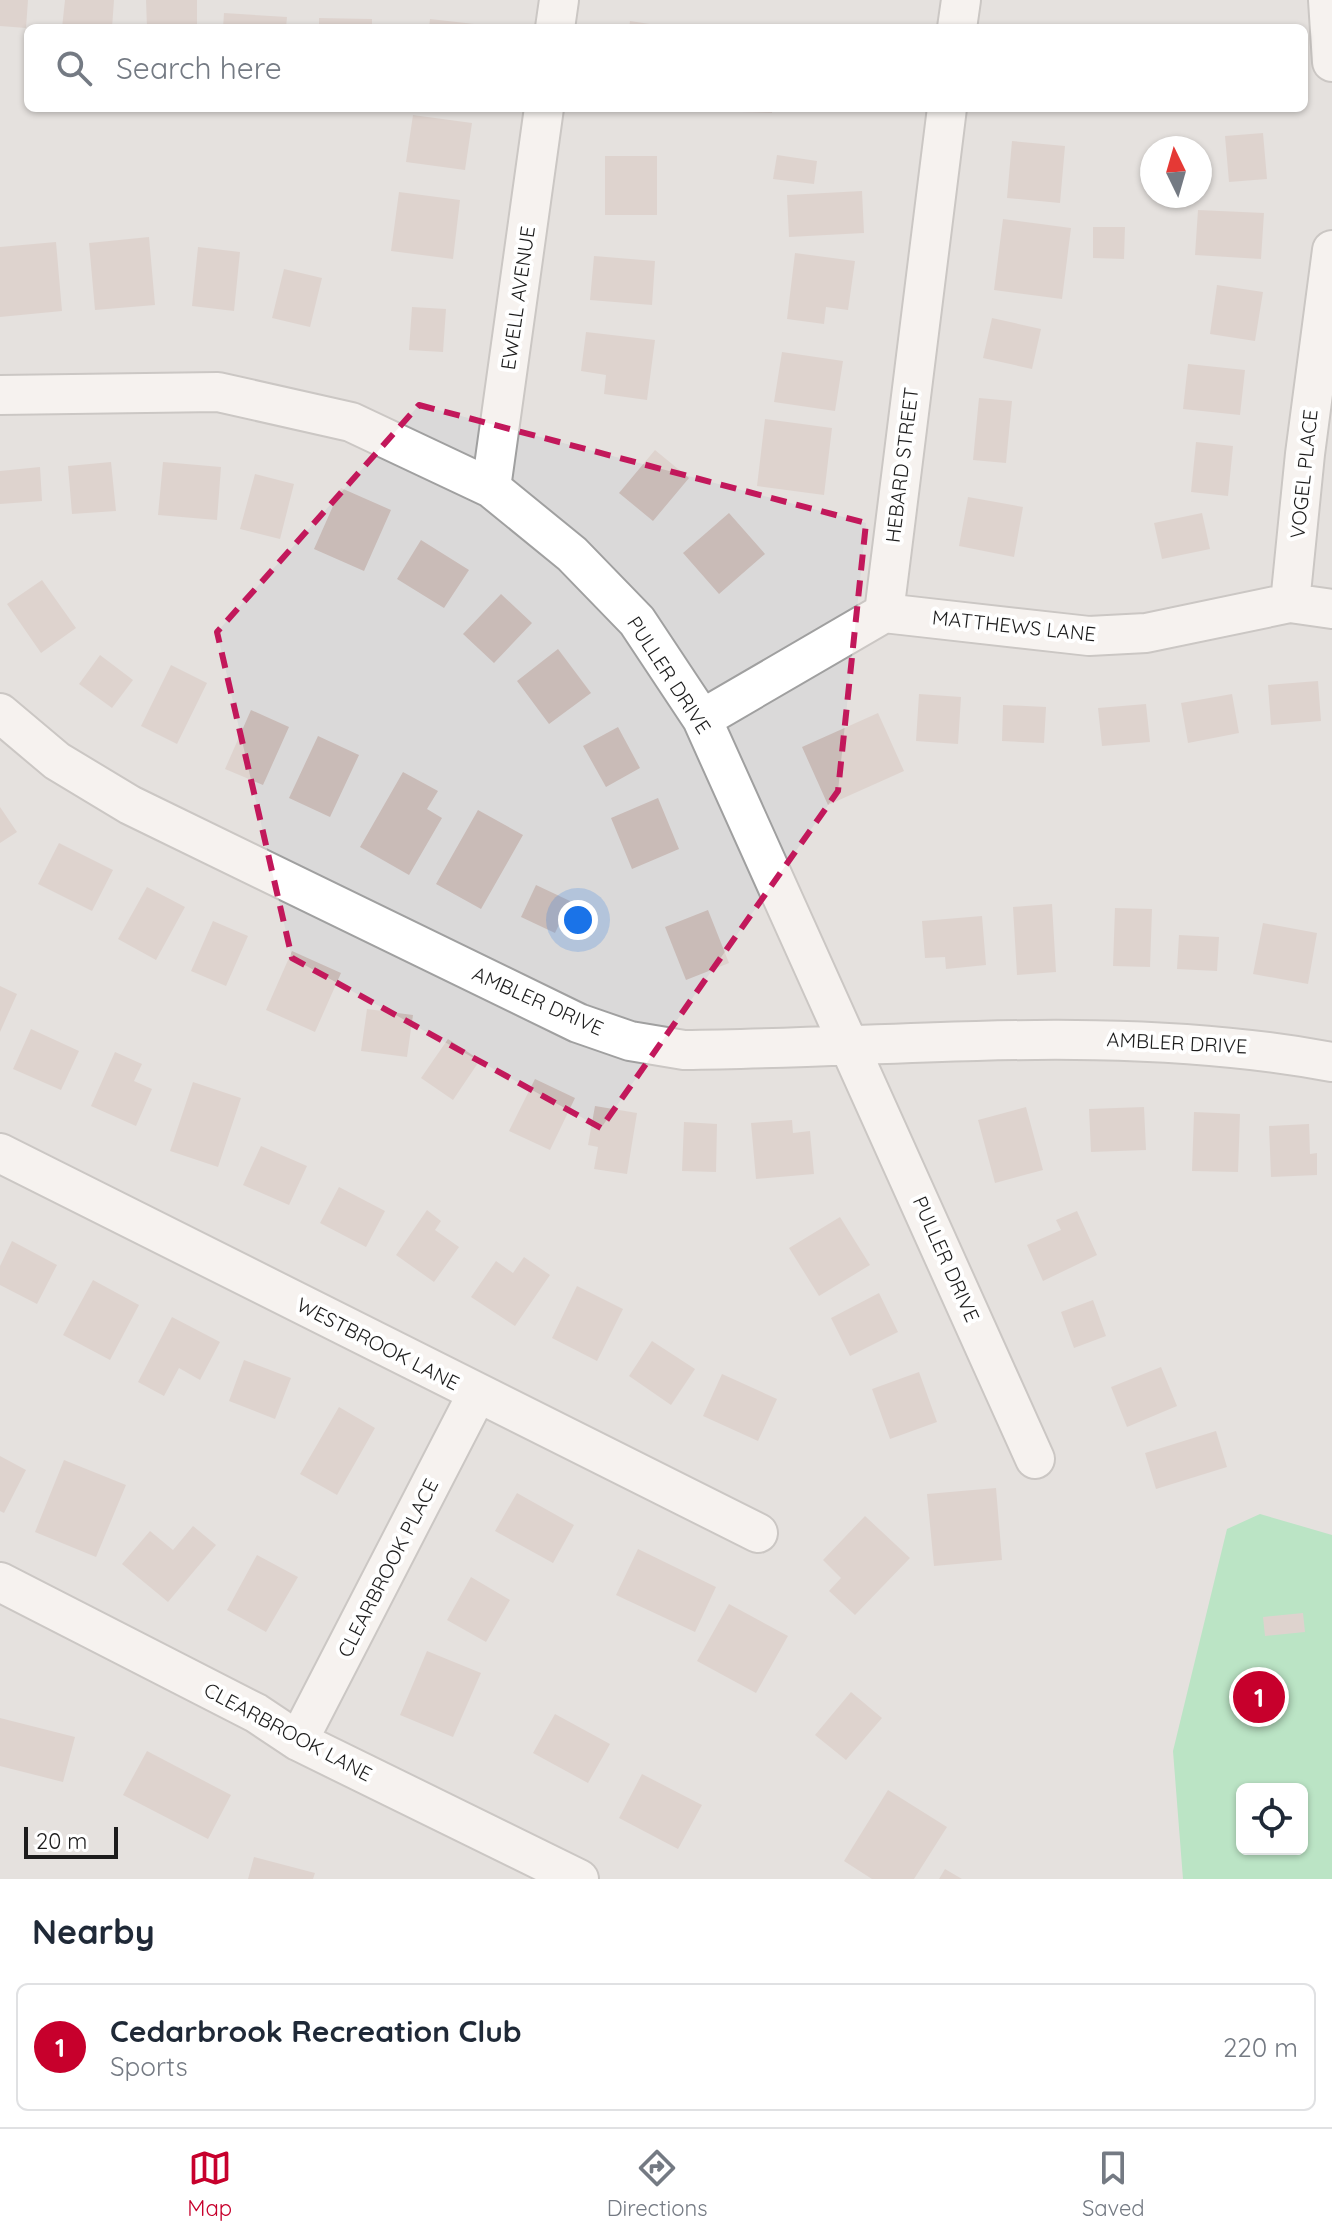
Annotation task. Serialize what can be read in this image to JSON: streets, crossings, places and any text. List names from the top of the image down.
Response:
{
  "streets": {
    "street": [
      "EWELL AVENUE",
      "HEBARD STREET",
      "VOGEL PLACE",
      "MATTHEWS LANE",
      "PULLER DRIVE",
      "AMBLER DRIVE",
      "WESTBROOK LANE",
      "CLEARBROOK PLACE",
      "CLEARBROOK LANE"
    ]
  },
  "crossings": [
    ["EWELL AVENUE", "PULLER DRIVE"],
    ["HEBARD STREET", "MATTHEWS LANE"],
    ["VOGEL PLACE", "MATTHEWS LANE"],
    ["PULLER DRIVE", "AMBLER DRIVE"],
    ["WESTBROOK LANE", "CLEARBROOK PLACE"],
    ["CLEARBROOK PLACE", "CLEARBROOK LANE"]
  ],
  "scale_bar": "20 m",
  "north": "top",
  "page": {
    "search": "Search here",
    "pins": "1",
    "scale": "20 m",
    "heading": "Nearby",
    "list": [
      {
        "mark": "1",
        "name": "Cedarbrook Recreation Club",
        "note": "Sports",
        "value": "220 m"
      }
    ],
    "nav": ["Map", "Directions", "Saved"]
  }
}
